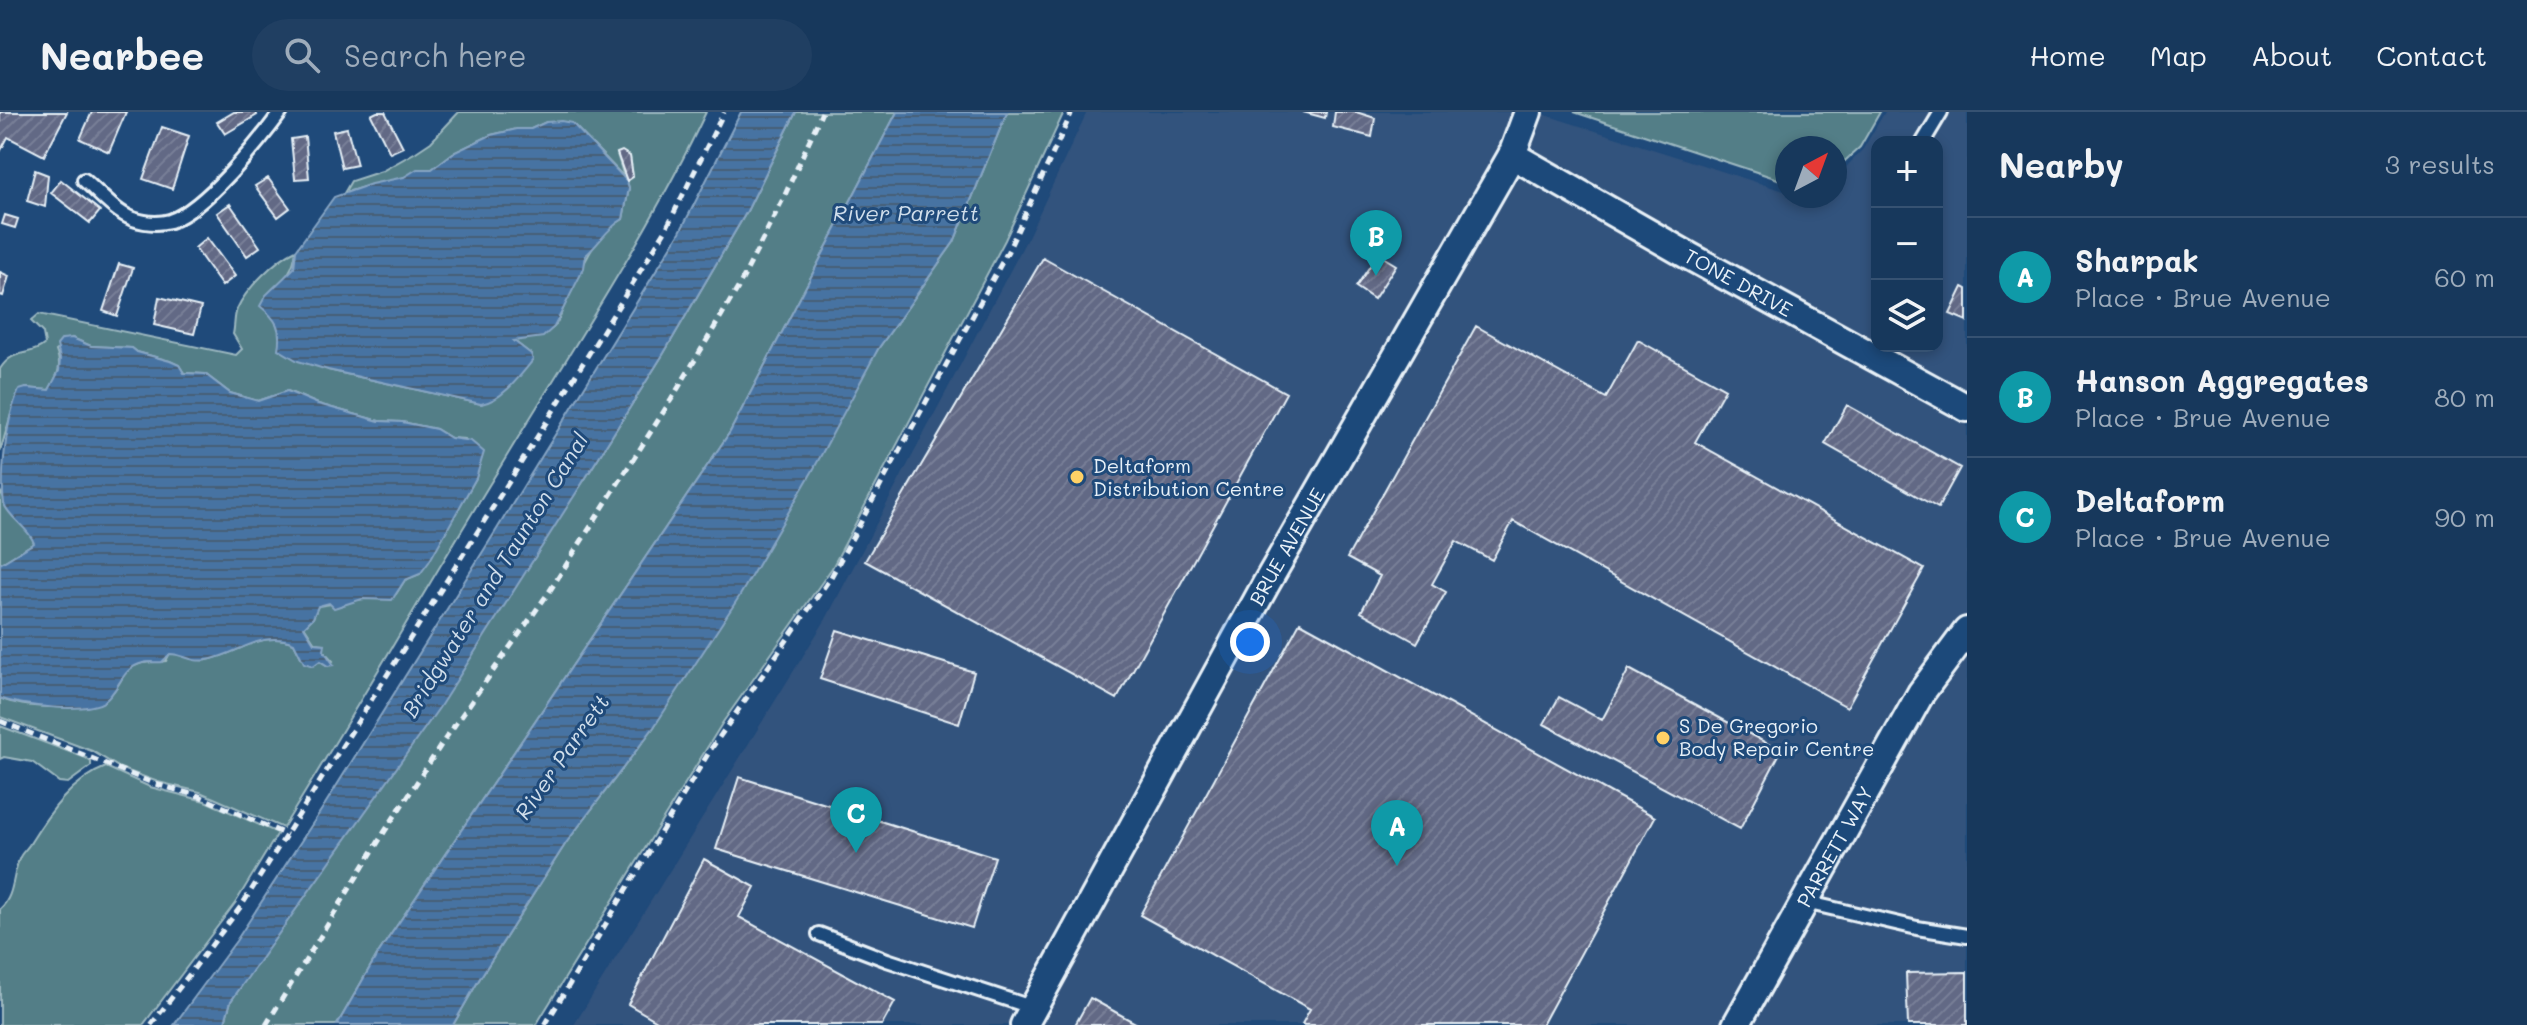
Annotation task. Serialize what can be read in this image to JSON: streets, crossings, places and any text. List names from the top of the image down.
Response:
{
  "streets": {
    "street": ["TONE DRIVE", "BRUE AVENUE", "PARRETT WAY"]
  },
  "crossings": [
    ["TONE DRIVE", "BRUE AVENUE"]
  ],
  "water": ["River Parrett", "Bridgwater and Taunton Canal"],
  "places": ["Deltaform Distribution Centre", "S De Gregorio Body Repair Centre"],
  "north": "top right",
  "page": {
    "header": "Nearbee",
    "search": "Search here",
    "nav": [
      "Home",
      "Map",
      "About",
      "Contact"
    ],
    "heading": ["Nearby", "3 results"],
    "map_buttons": ["+", "−"],
    "pins": ["B", "C", "A"],
    "list": [
      {
        "mark": "A",
        "name": "Sharpak",
        "note": "Place · Brue Avenue",
        "value": "60 m"
      },
      {
        "mark": "B",
        "name": "Hanson Aggregates",
        "note": "Place · Brue Avenue",
        "value": "80 m"
      },
      {
        "mark": "C",
        "name": "Deltaform",
        "note": "Place · Brue Avenue",
        "value": "90 m"
      }
    ]
  }
}
